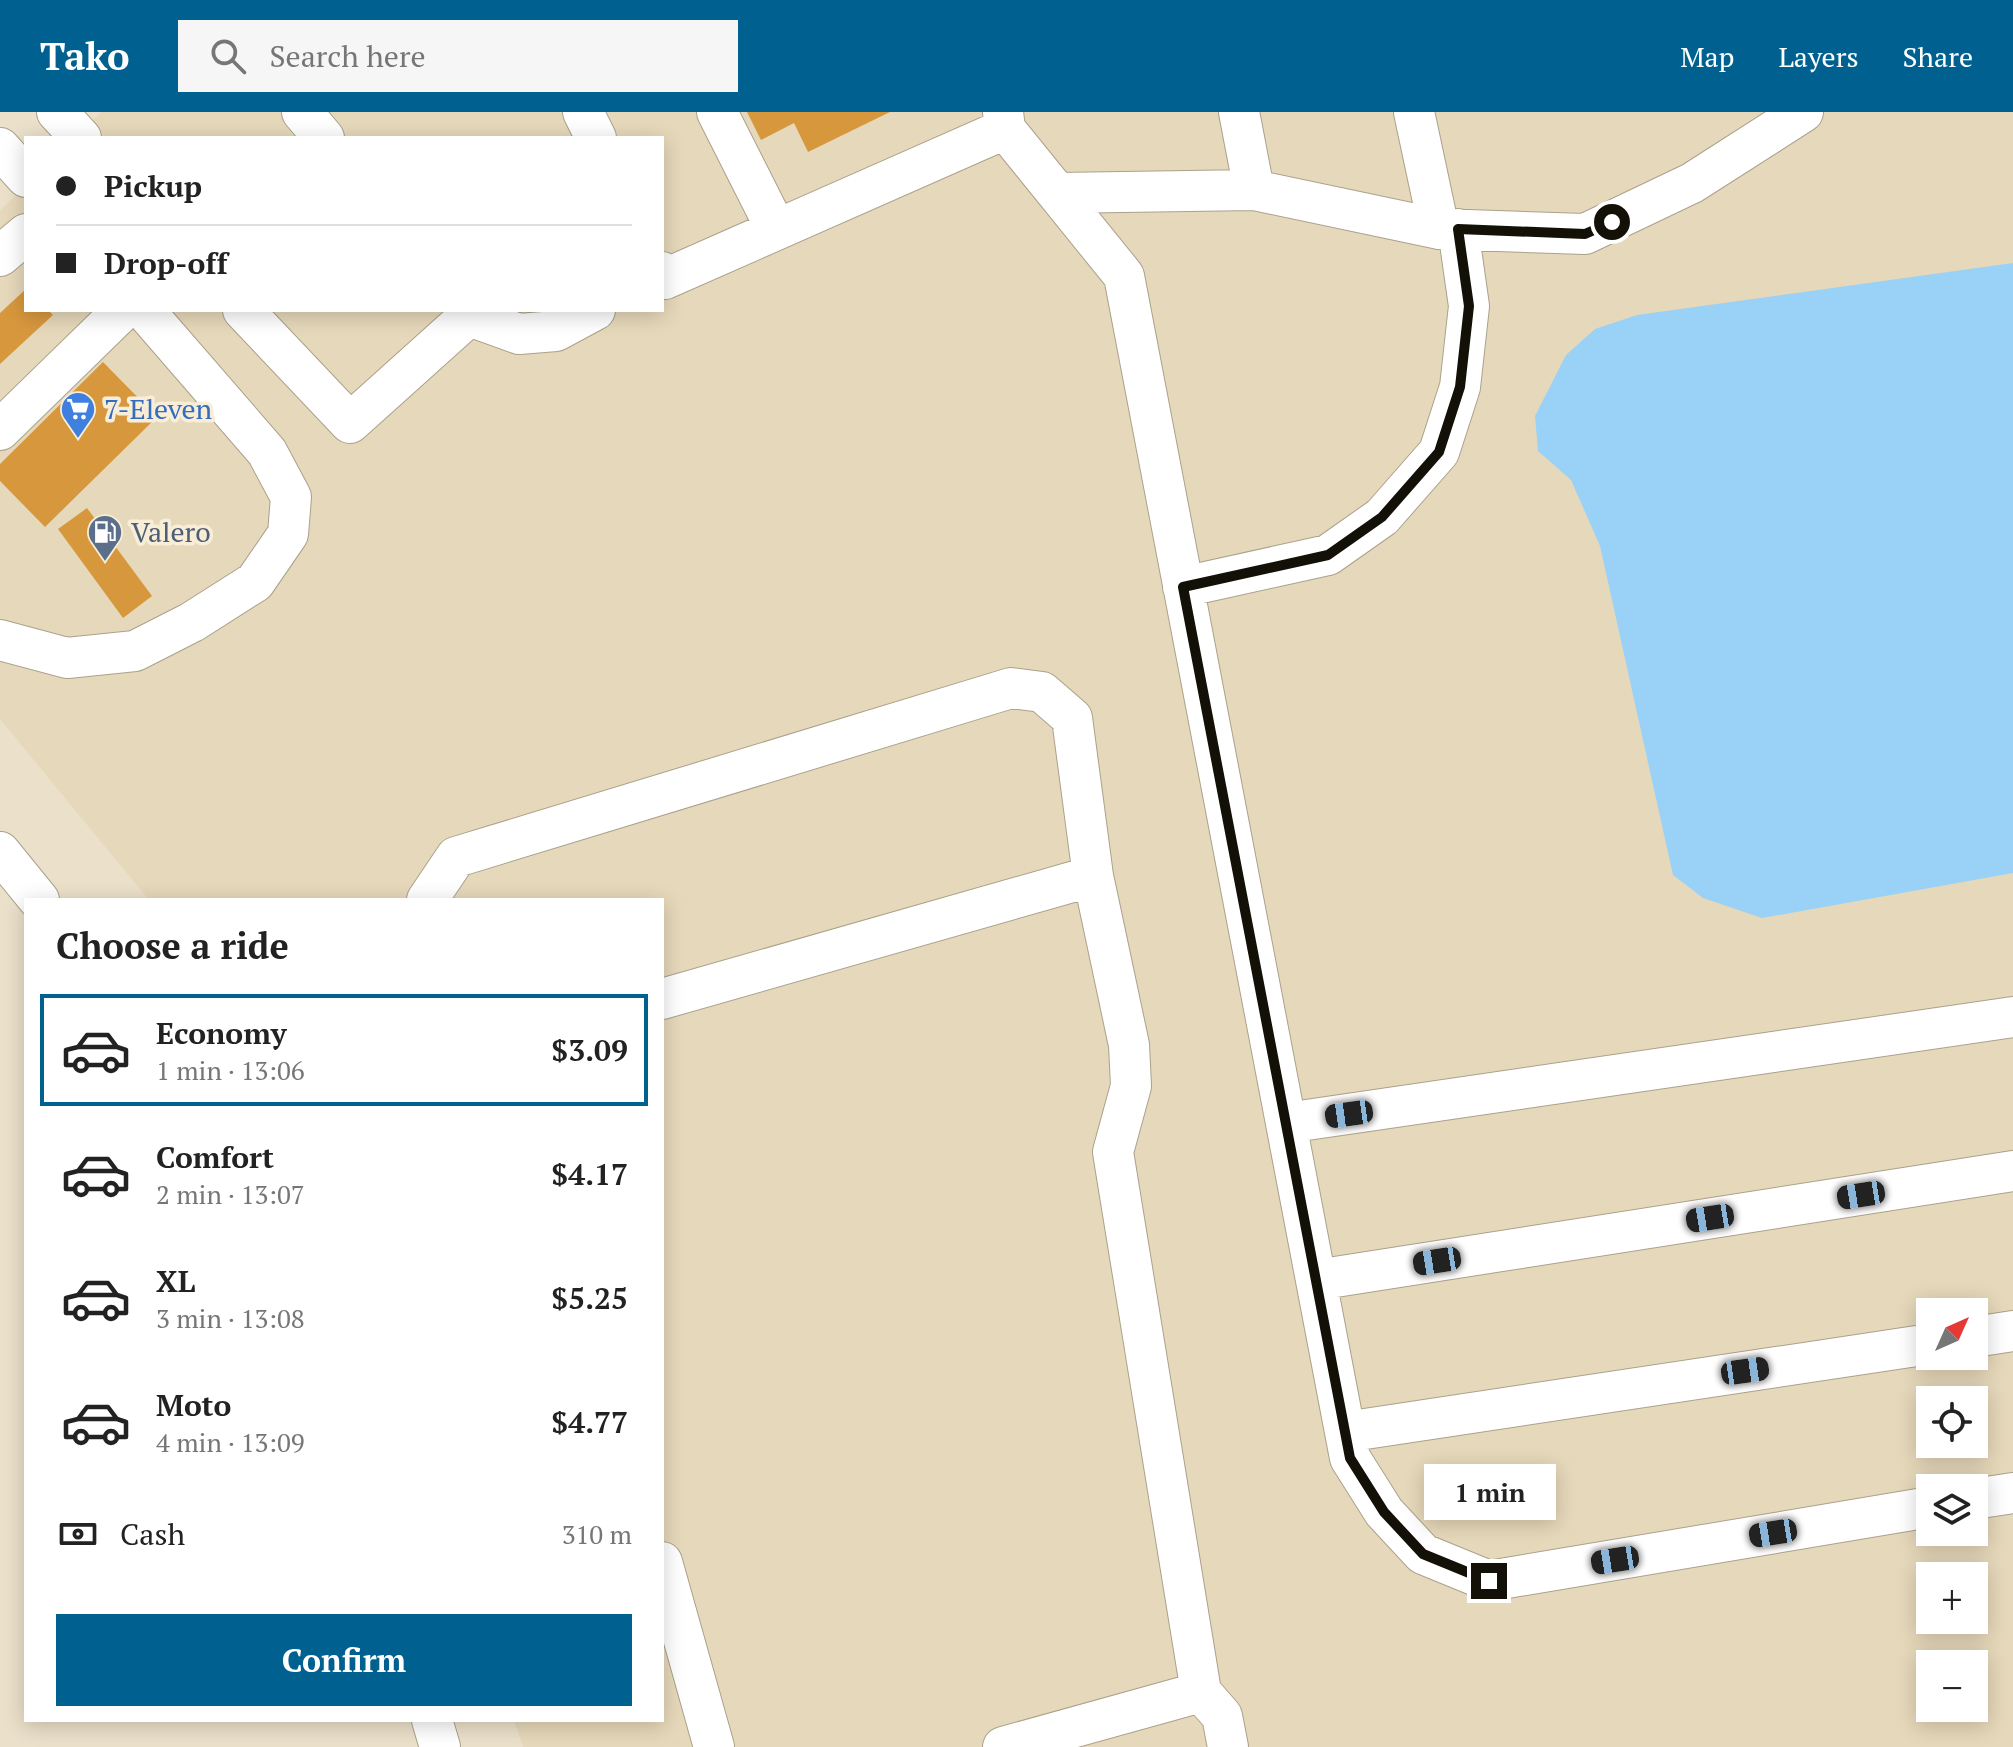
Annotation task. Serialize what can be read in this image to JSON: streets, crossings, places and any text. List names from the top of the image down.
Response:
{
  "places": {
    "supermarket": ["7-Eleven"],
    "fuel station": ["Valero"]
  },
  "north": "top right",
  "page": {
    "header": "Tako",
    "search": "Search here",
    "nav": ["Map", "Layers", "Share"],
    "banner": ["Pickup", "Drop-off"],
    "heading": "Choose a ride",
    "list": [
      {
        "name": "Economy",
        "note": "1 min · 13:06",
        "value": "$3.09"
      },
      {
        "name": "Comfort",
        "note": "2 min · 13:07",
        "value": "$4.17"
      },
      {
        "name": "XL",
        "note": "3 min · 13:08",
        "value": "$5.25"
      },
      {
        "name": "Moto",
        "note": "4 min · 13:09",
        "value": "$4.77"
      }
    ],
    "map_buttons": ["+", "−"],
    "bubble": "1 min",
    "pay": ["Cash", "310 m"],
    "buttons": "Confirm"
  }
}
